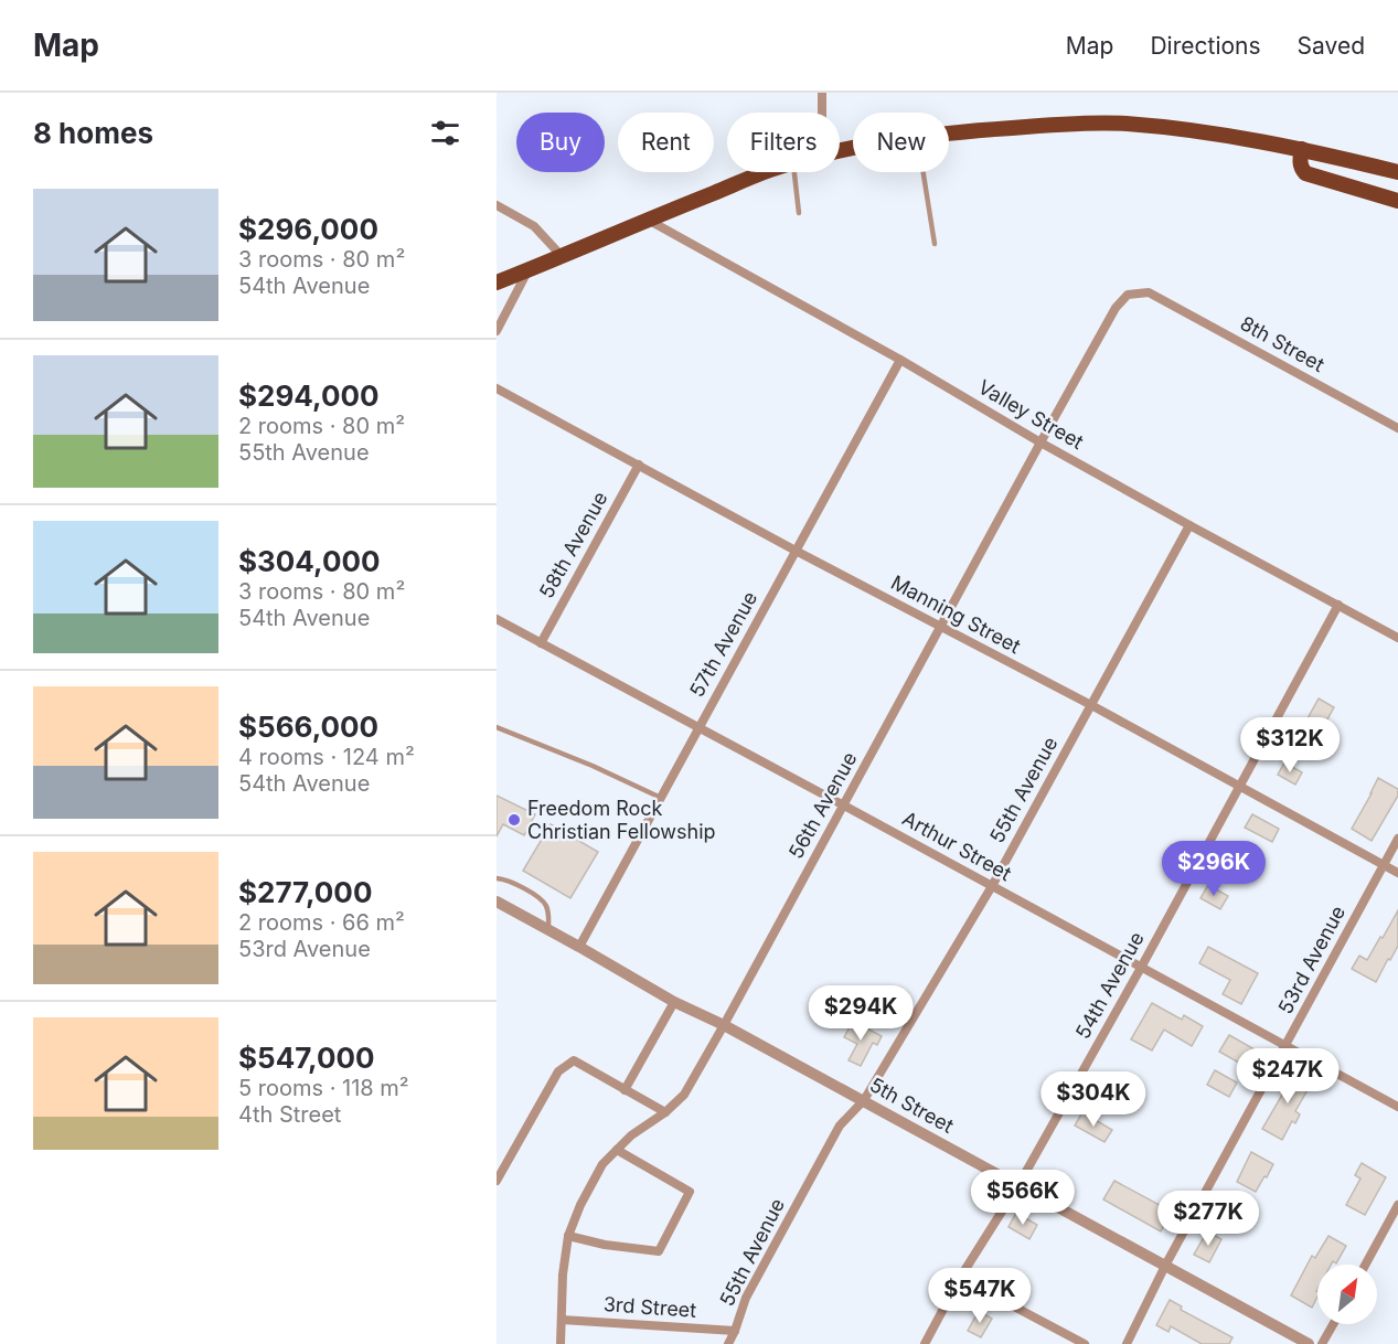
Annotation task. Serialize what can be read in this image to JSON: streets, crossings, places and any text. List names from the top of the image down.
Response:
{
  "streets": {
    "street": [
      "8th Street",
      "Valley Street",
      "58th Avenue",
      "Manning Street",
      "57th Avenue",
      "55th Avenue",
      "56th Avenue",
      "Arthur Street",
      "53rd Avenue",
      "54th Avenue",
      "5th Street",
      "3rd Street"
    ]
  },
  "crossings": [
    ["8th Street", "56th Avenue"],
    ["Valley Street", "57th Avenue"],
    ["Valley Street", "55th Avenue"],
    ["Valley Street", "56th Avenue"],
    ["Valley Street", "54th Avenue"],
    ["58th Avenue", "Manning Street"],
    ["58th Avenue", "Arthur Street"],
    ["Manning Street", "57th Avenue"],
    ["Manning Street", "55th Avenue"],
    ["Manning Street", "56th Avenue"],
    ["Manning Street", "53rd Avenue"],
    ["Manning Street", "54th Avenue"],
    ["57th Avenue", "Arthur Street"],
    ["57th Avenue", "5th Street"],
    ["55th Avenue", "Arthur Street"],
    ["55th Avenue", "5th Street"],
    ["55th Avenue", "3rd Street"],
    ["56th Avenue", "Arthur Street"],
    ["56th Avenue", "5th Street"],
    ["56th Avenue", "3rd Street"],
    ["Arthur Street", "53rd Avenue"],
    ["Arthur Street", "54th Avenue"],
    ["53rd Avenue", "5th Street"],
    ["54th Avenue", "5th Street"]
  ],
  "places": ["Freedom Rock Christian Fellowship"],
  "north": "top right",
  "page": {
    "header": "Map",
    "nav": ["Map", "Directions", "Saved"],
    "heading": "8 homes",
    "chip": [
      "Buy",
      "Rent",
      "Filters",
      "New"
    ],
    "list": [
      {
        "name": "$296,000",
        "note": "3 rooms · 80 m² · 54th Avenue"
      },
      {
        "name": "$294,000",
        "note": "2 rooms · 80 m² · 55th Avenue"
      },
      {
        "name": "$304,000",
        "note": "3 rooms · 80 m² · 54th Avenue"
      },
      {
        "name": "$566,000",
        "note": "4 rooms · 124 m² · 54th Avenue"
      },
      {
        "name": "$277,000",
        "note": "2 rooms · 66 m² · 53rd Avenue"
      },
      {
        "name": "$547,000",
        "note": "5 rooms · 118 m² · 4th Street"
      }
    ],
    "price": [
      "$312K",
      "$296K",
      "$294K",
      "$247K",
      "$304K",
      "$566K",
      "$277K",
      "$547K"
    ]
  }
}
